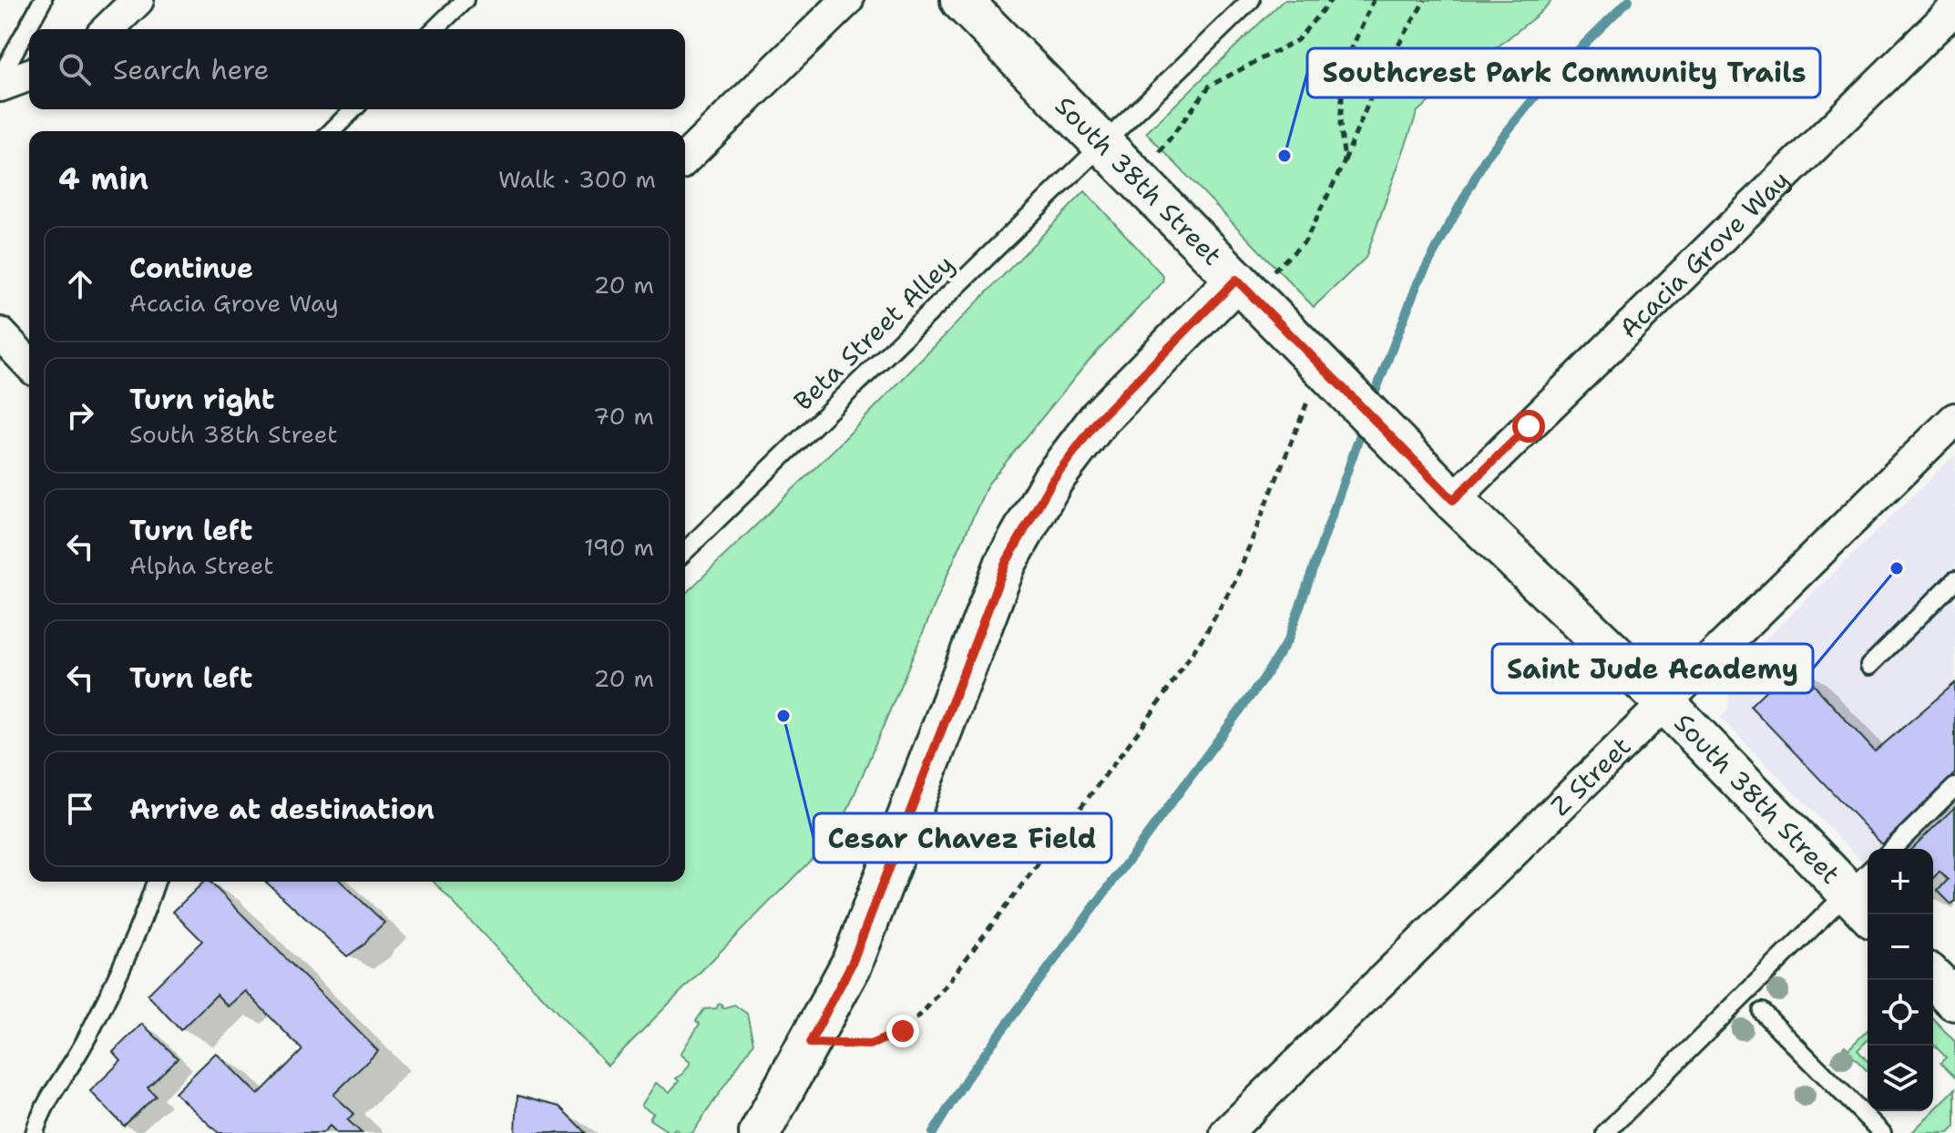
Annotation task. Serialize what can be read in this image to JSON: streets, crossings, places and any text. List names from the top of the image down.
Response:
{
  "streets": {
    "street": ["South 38th Street", "Acacia Grove Way", "Z Street"],
    "lane": ["Beta Street Alley"]
  },
  "crossings": [
    ["South 38th Street", "Acacia Grove Way"],
    ["South 38th Street", "Beta Street Alley"],
    ["South 38th Street", "Z Street"]
  ],
  "places": ["Southcrest Park Community Trails", "Saint Jude Academy", "Cesar Chavez Field"],
  "page": {
    "search": "Search here",
    "heading": ["4 min", "Walk · 300 m"],
    "list": [
      ["Continue", "Acacia Grove Way", "20 m"],
      ["Turn right", "South 38th Street", "70 m"],
      ["Turn left", "Alpha Street", "190 m"],
      ["Turn left", "20 m"],
      "Arrive at destination"
    ],
    "map_buttons": ["+", "−"]
  }
}
